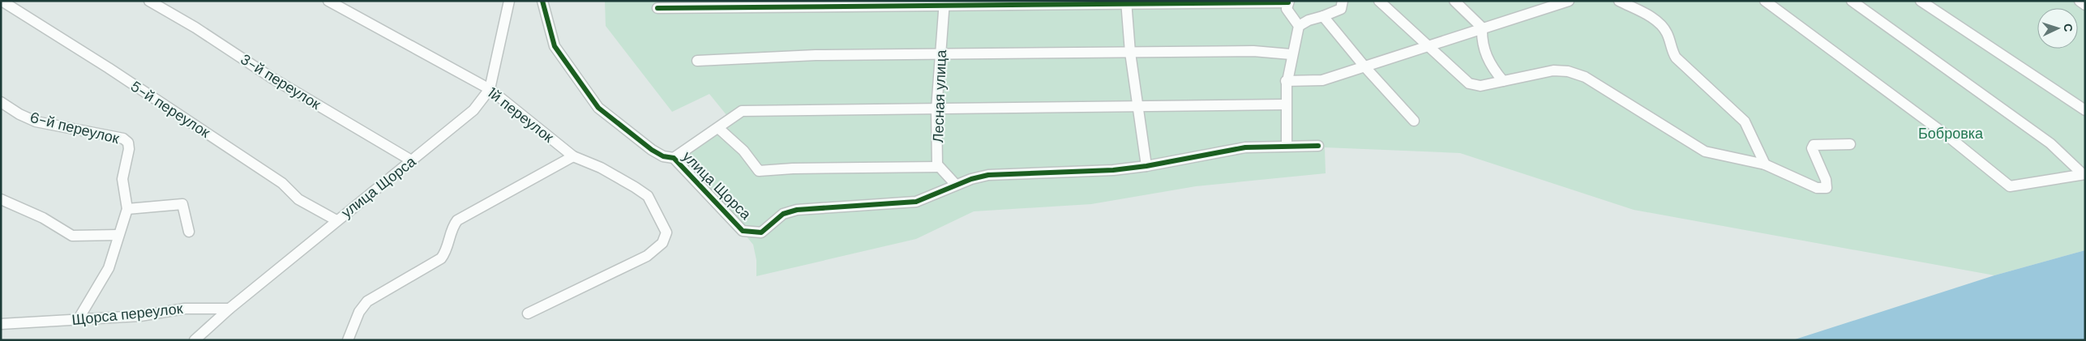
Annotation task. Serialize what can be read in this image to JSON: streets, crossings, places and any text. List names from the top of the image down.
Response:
{
  "streets": {
    "street": [
      "3-й переулок",
      "Лесная улица",
      "5-й переулок",
      "1й переулок",
      "6-й переулок",
      "улица Щорса",
      "Щорса переулок"
    ]
  },
  "crossings": [
    ["3-й переулок", "улица Щорса"],
    ["5-й переулок", "улица Щорса"],
    ["1й переулок", "улица Щорса"],
    ["6-й переулок", "Щорса переулок"],
    ["улица Щорса", "Щорса переулок"]
  ],
  "parks": ["Бобровка"],
  "north": "right"
}
